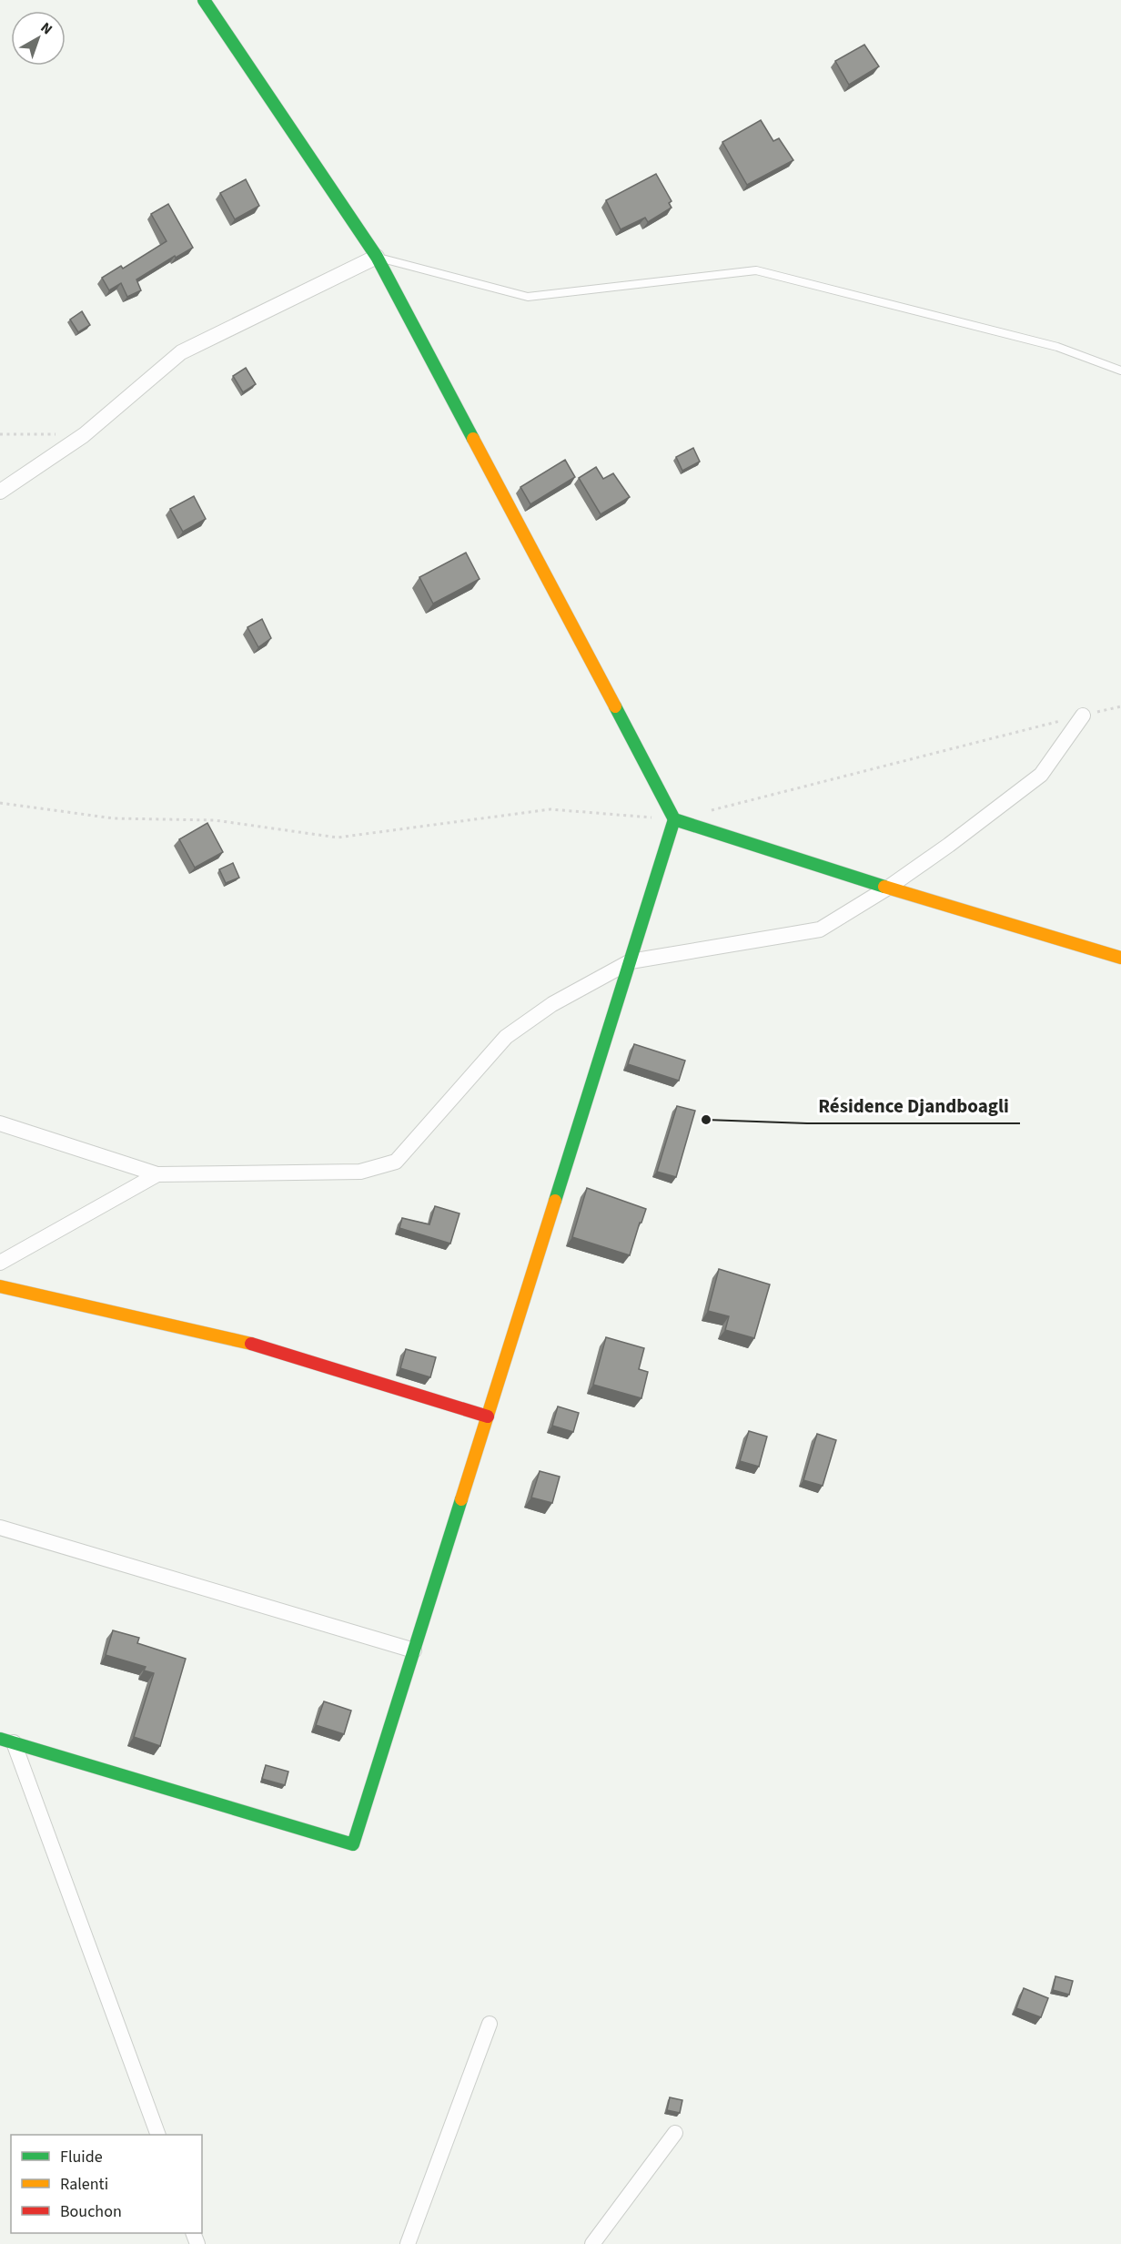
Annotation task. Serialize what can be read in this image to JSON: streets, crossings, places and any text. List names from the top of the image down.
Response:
{
  "places": ["Résidence Djandboagli"],
  "legend": ["Fluide", "Ralenti", "Bouchon"],
  "north": "top right"
}
